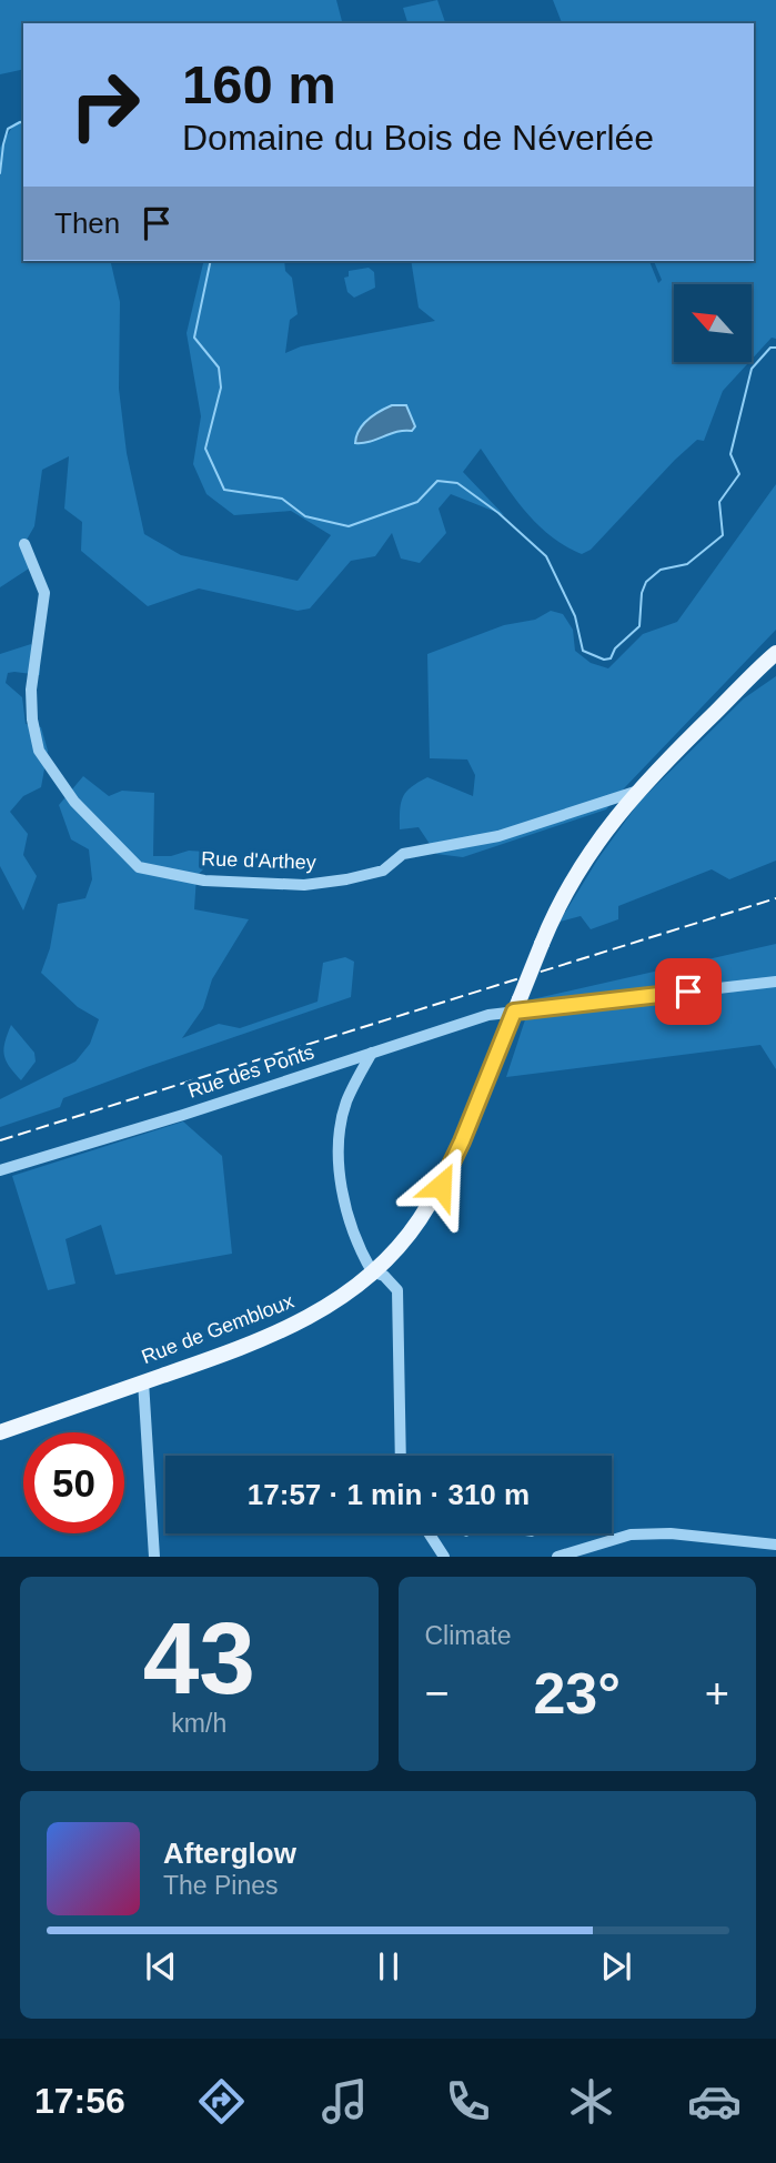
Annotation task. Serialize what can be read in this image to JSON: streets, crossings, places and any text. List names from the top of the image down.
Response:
{
  "streets": {
    "main road": ["Rue de Gembloux"],
    "street": ["Rue d'Arthey", "Rue des Ponts"]
  },
  "crossings": [
    ["Rue d'Arthey", "Rue de Gembloux"],
    ["Rue des Ponts", "Rue de Gembloux"]
  ],
  "north": "top left",
  "page": {
    "turn": ["160 m", "Domaine du Bois de Néverlée"],
    "then": "Then",
    "limit": "50",
    "trip": "17:57 · 1 min · 310 m",
    "tile": [
      ["43", "km/h"],
      "Climate"
    ],
    "heat": ["−", "23°", "+"],
    "song": ["Afterglow", "The Pines"],
    "tabs": "17:56"
  }
}
